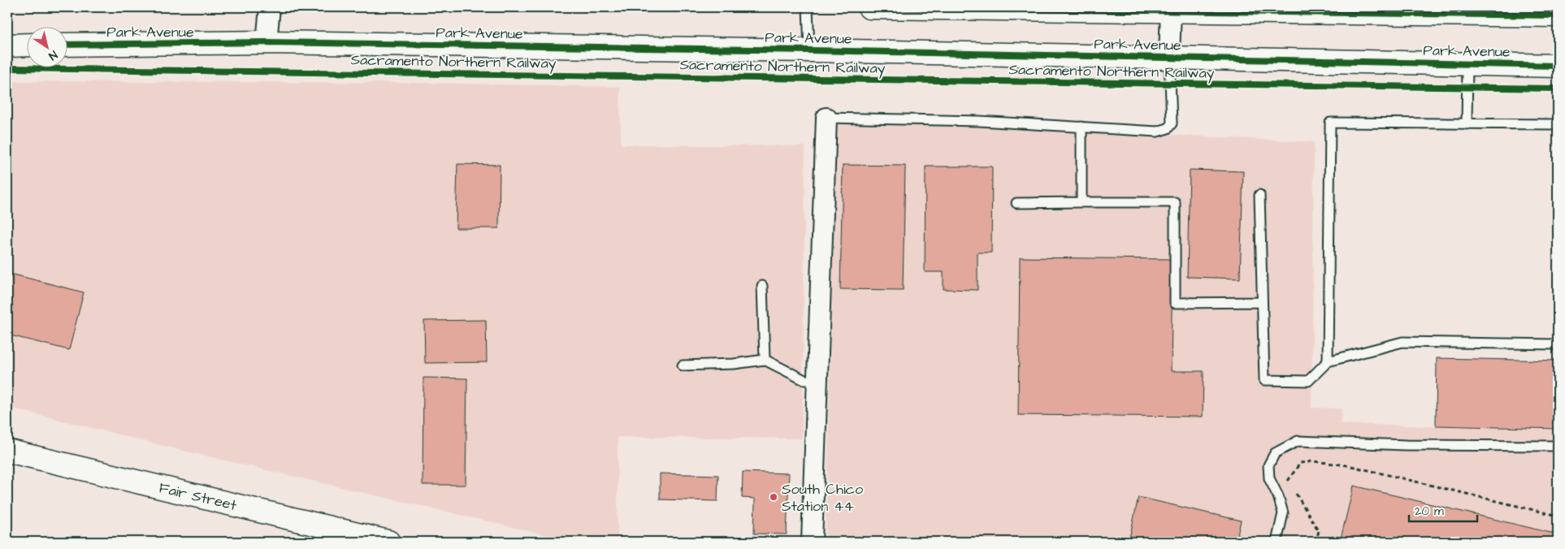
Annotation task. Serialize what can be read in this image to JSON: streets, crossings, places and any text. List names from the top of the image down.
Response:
{
  "streets": {
    "main road": ["Park Avenue", "Fair Street"],
    "cycle path": ["Sacramento Northern Railway"]
  },
  "places": ["South Chico Station 44"],
  "scale_bar": "20 m",
  "north": "bottom right"
}
